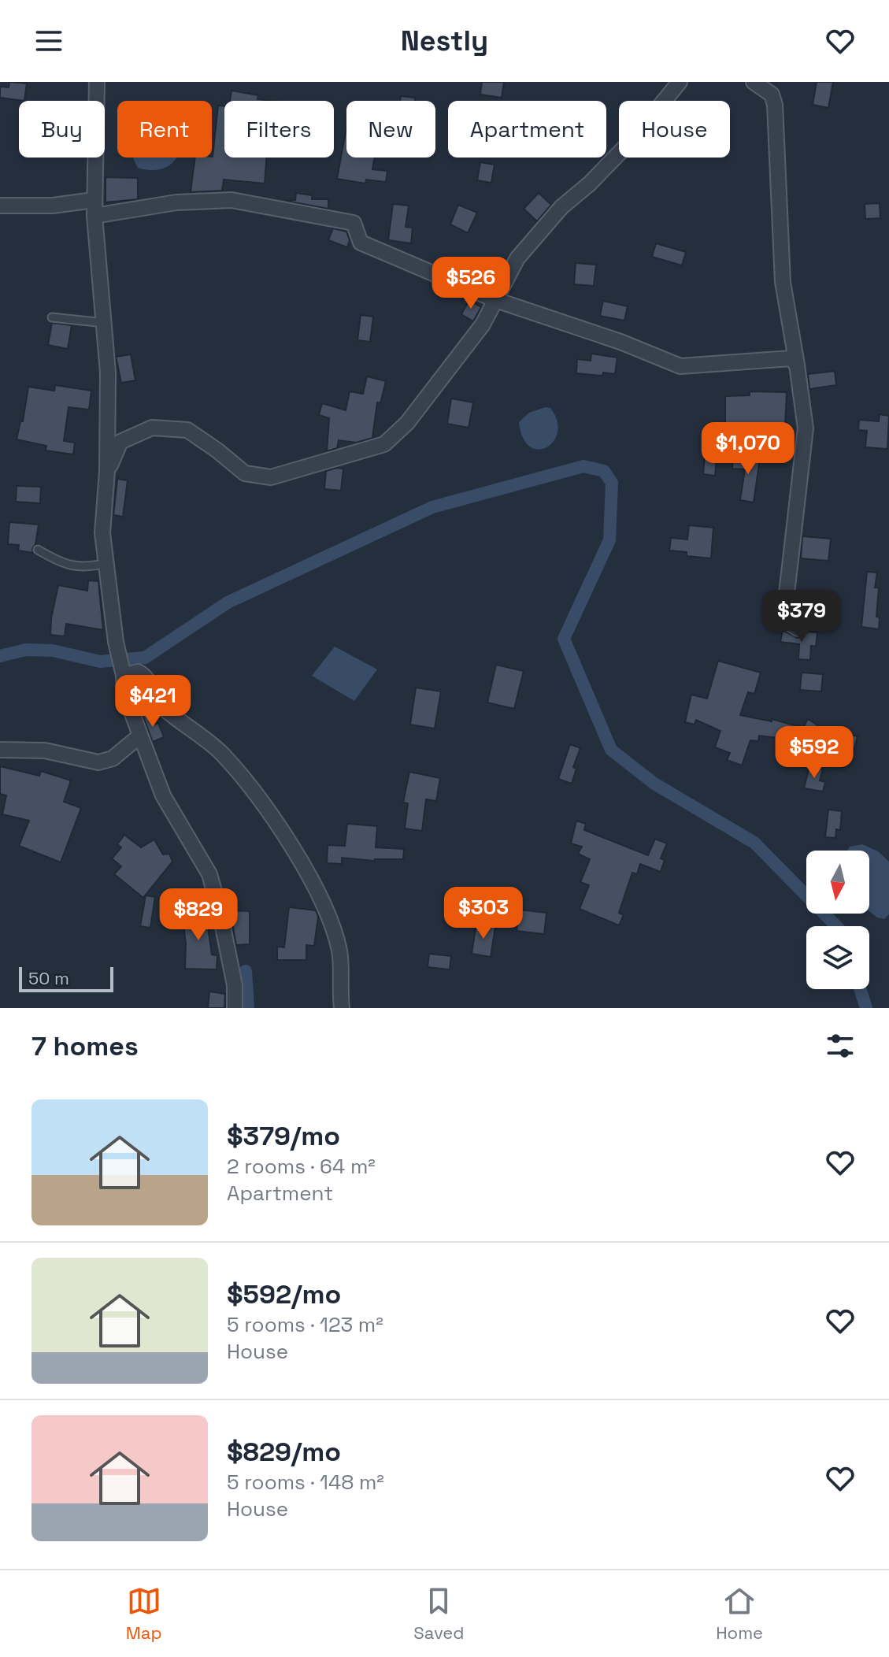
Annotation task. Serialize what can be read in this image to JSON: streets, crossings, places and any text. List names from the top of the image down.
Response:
{
  "scale_bar": "50 m",
  "north": "bottom",
  "page": {
    "header": "Nestly",
    "chip": [
      "Buy",
      "Rent",
      "Filters",
      "New",
      "Apartment",
      "House"
    ],
    "price": [
      "$526",
      "$1,070",
      "$379",
      "$421",
      "$592",
      "$303",
      "$829"
    ],
    "scale": "50 m",
    "heading": "7 homes",
    "list": [
      {
        "name": "$379/mo",
        "note": "2 rooms · 64 m² · Apartment"
      },
      {
        "name": "$592/mo",
        "note": "5 rooms · 123 m² · House"
      },
      {
        "name": "$829/mo",
        "note": "5 rooms · 148 m² · House"
      }
    ],
    "tabs": ["Map", "Saved", "Home"]
  }
}
